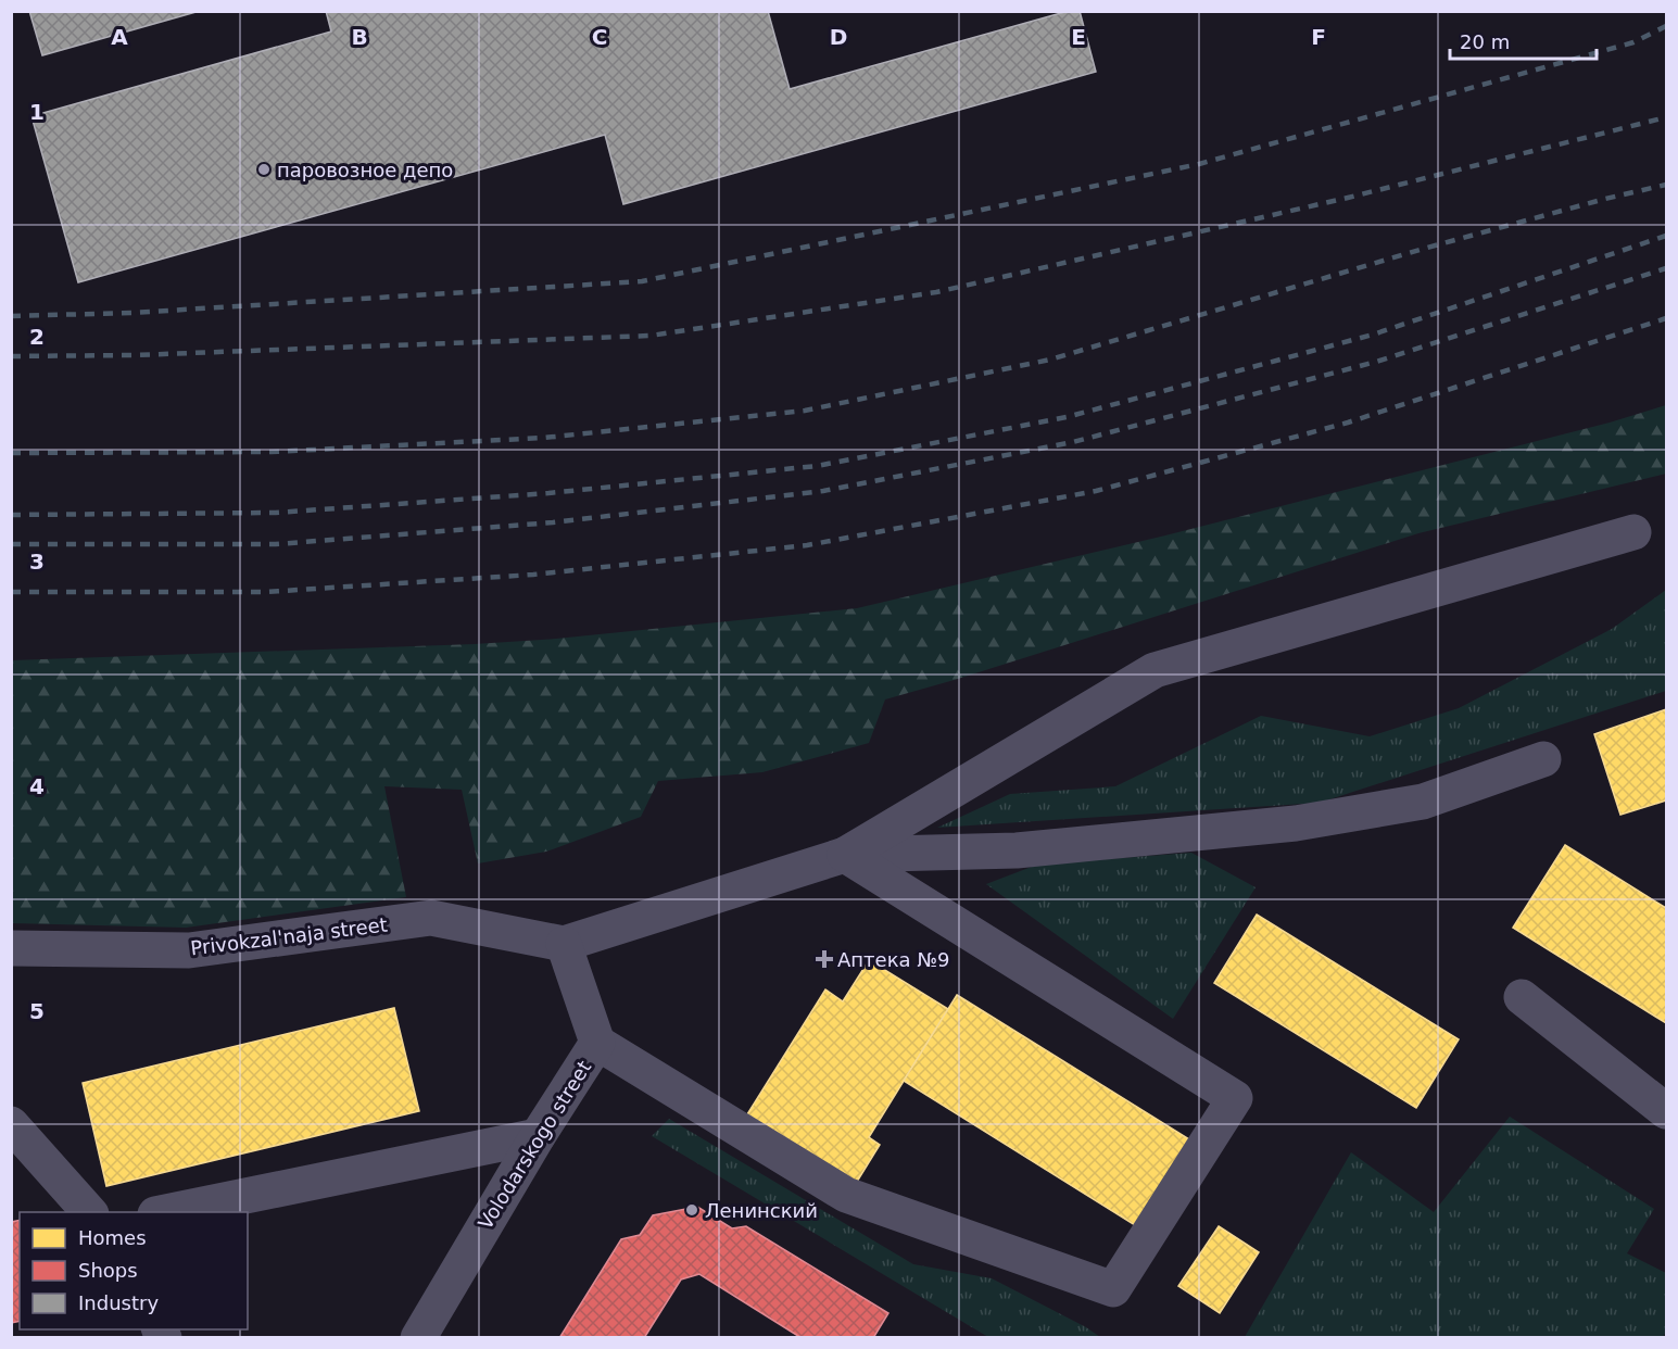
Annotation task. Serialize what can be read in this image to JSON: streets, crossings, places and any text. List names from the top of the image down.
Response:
{
  "streets": {
    "street": ["Privokzal'naja street", "Volodarskogo street"]
  },
  "crossings": [
    ["Privokzal'naja street", "Volodarskogo street"]
  ],
  "places": {
    "other": ["паровозное депо", "Ленинский"],
    "health": ["Аптека №9"]
  },
  "legend": ["Homes", "Shops", "Industry"],
  "scale_bar": "20 m",
  "grid": {
    "columns": [
      "A",
      "B",
      "C",
      "D",
      "E",
      "F"
    ],
    "rows": [
      "1",
      "2",
      "3",
      "4",
      "5"
    ]
  }
}
